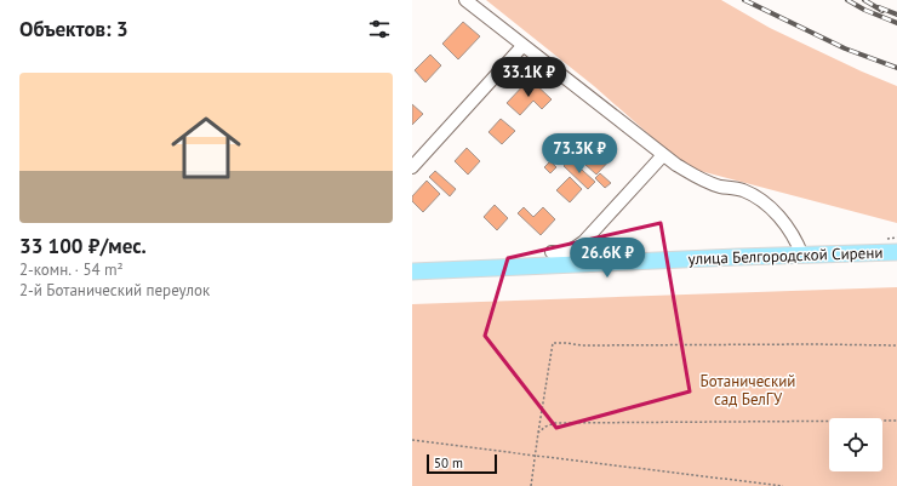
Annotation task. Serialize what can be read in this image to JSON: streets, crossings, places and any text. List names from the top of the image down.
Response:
{
  "streets": {
    "main road": ["улица Белгородской Сирени"]
  },
  "parks": ["Ботанический сад БелГУ"],
  "scale_bar": "50 m",
  "page": {
    "heading": "Объектов: 3",
    "price": ["33.1K ₽", "73.3K ₽", "26.6K ₽"],
    "list": [
      {
        "name": "33 100 ₽/мес.",
        "note": "2-комн. · 54 m² · 2-й Ботанический переулок"
      }
    ],
    "scale": "50 m"
  }
}
